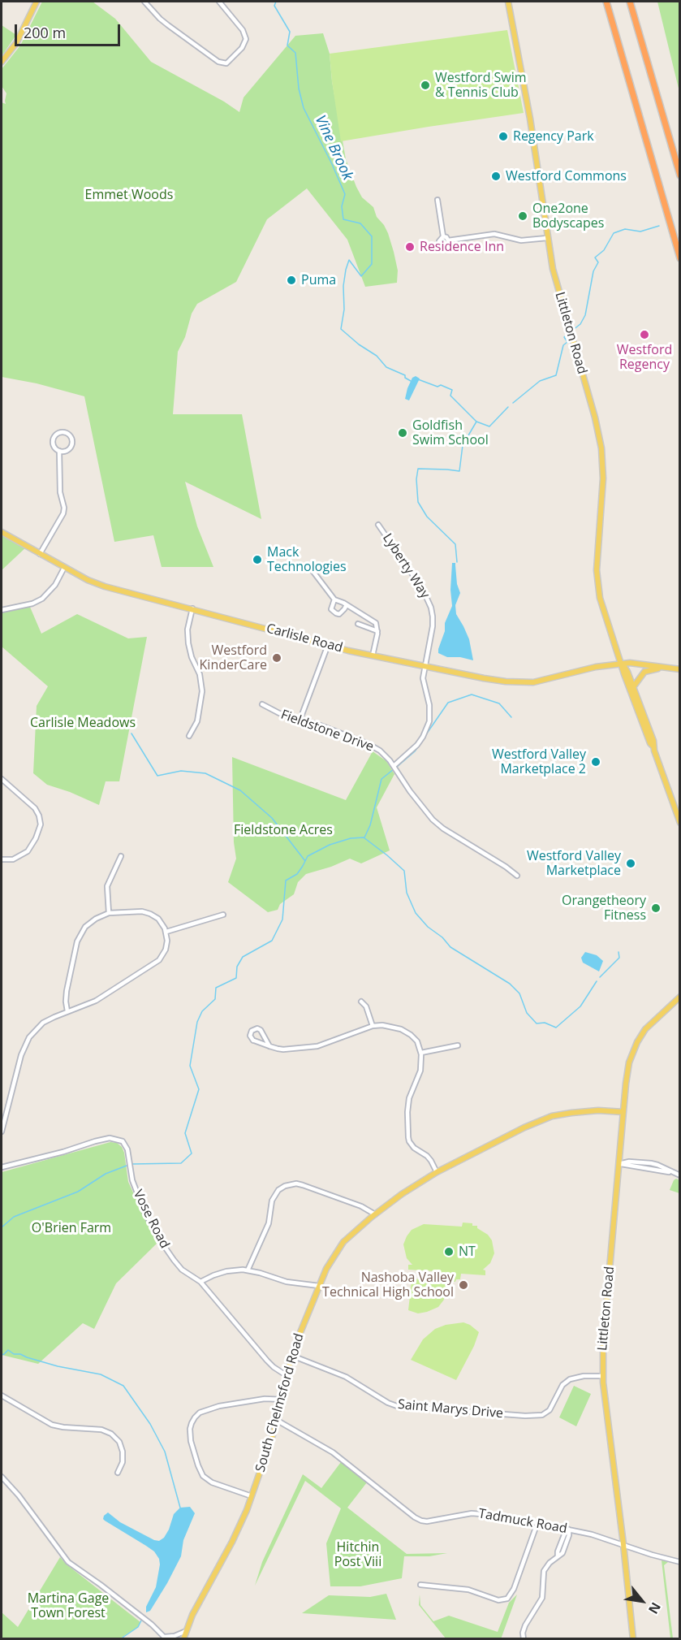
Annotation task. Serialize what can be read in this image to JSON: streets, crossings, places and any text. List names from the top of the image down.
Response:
{
  "streets": {
    "main road": ["Littleton Road", "Carlisle Road", "South Chelmsford Road"],
    "street": [
      "Lyberty Way",
      "Fieldstone Drive",
      "Vose Road",
      "Saint Marys Drive",
      "Tadmuck Road"
    ]
  },
  "crossings": [
    ["Littleton Road", "Carlisle Road"],
    ["Littleton Road", "South Chelmsford Road"],
    ["Littleton Road", "Saint Marys Drive"],
    ["Littleton Road", "Tadmuck Road"],
    ["Lyberty Way", "Carlisle Road"],
    ["Lyberty Way", "Fieldstone Drive"],
    ["Vose Road", "South Chelmsford Road"],
    ["South Chelmsford Road", "Saint Marys Drive"],
    ["South Chelmsford Road", "Tadmuck Road"]
  ],
  "water": ["Vine Brook"],
  "parks": [
    "Emmet Woods",
    "Carlisle Meadows",
    "Fieldstone Acres",
    "O'Brien Farm",
    "Hitchin Post Viii",
    "Martina Gage Town Forest"
  ],
  "places": [
    "Westford Swim & Tennis Club",
    "Regency Park",
    "Westford Commons",
    "One2one Bodyscapes",
    "Residence Inn",
    "Puma",
    "Westford Regency",
    "Goldfish Swim School",
    "Mack Technologies",
    "Westford KinderCare",
    "Westford Valley Marketplace 2",
    "Westford Valley Marketplace",
    "Orangetheory Fitness",
    "NT",
    "Nashoba Valley Technical High School"
  ],
  "scale_bar": "200 m",
  "north": "bottom right"
}
